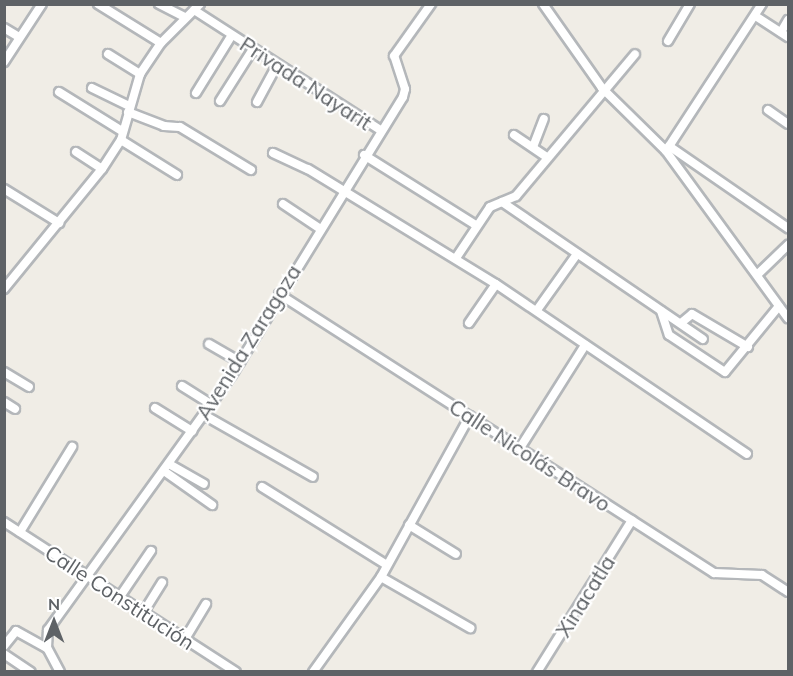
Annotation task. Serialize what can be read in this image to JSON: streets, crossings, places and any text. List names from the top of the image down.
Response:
{
  "streets": {
    "street": [
      "Privada Nayarit",
      "Avenida Zaragoza",
      "Calle Nicolás Bravo",
      "Xinacatla",
      "Calle Constitución"
    ]
  },
  "crossings": [
    ["Privada Nayarit", "Avenida Zaragoza"],
    ["Avenida Zaragoza", "Calle Nicolás Bravo"],
    ["Avenida Zaragoza", "Calle Constitución"],
    ["Calle Nicolás Bravo", "Xinacatla"]
  ],
  "north": "top"
}
